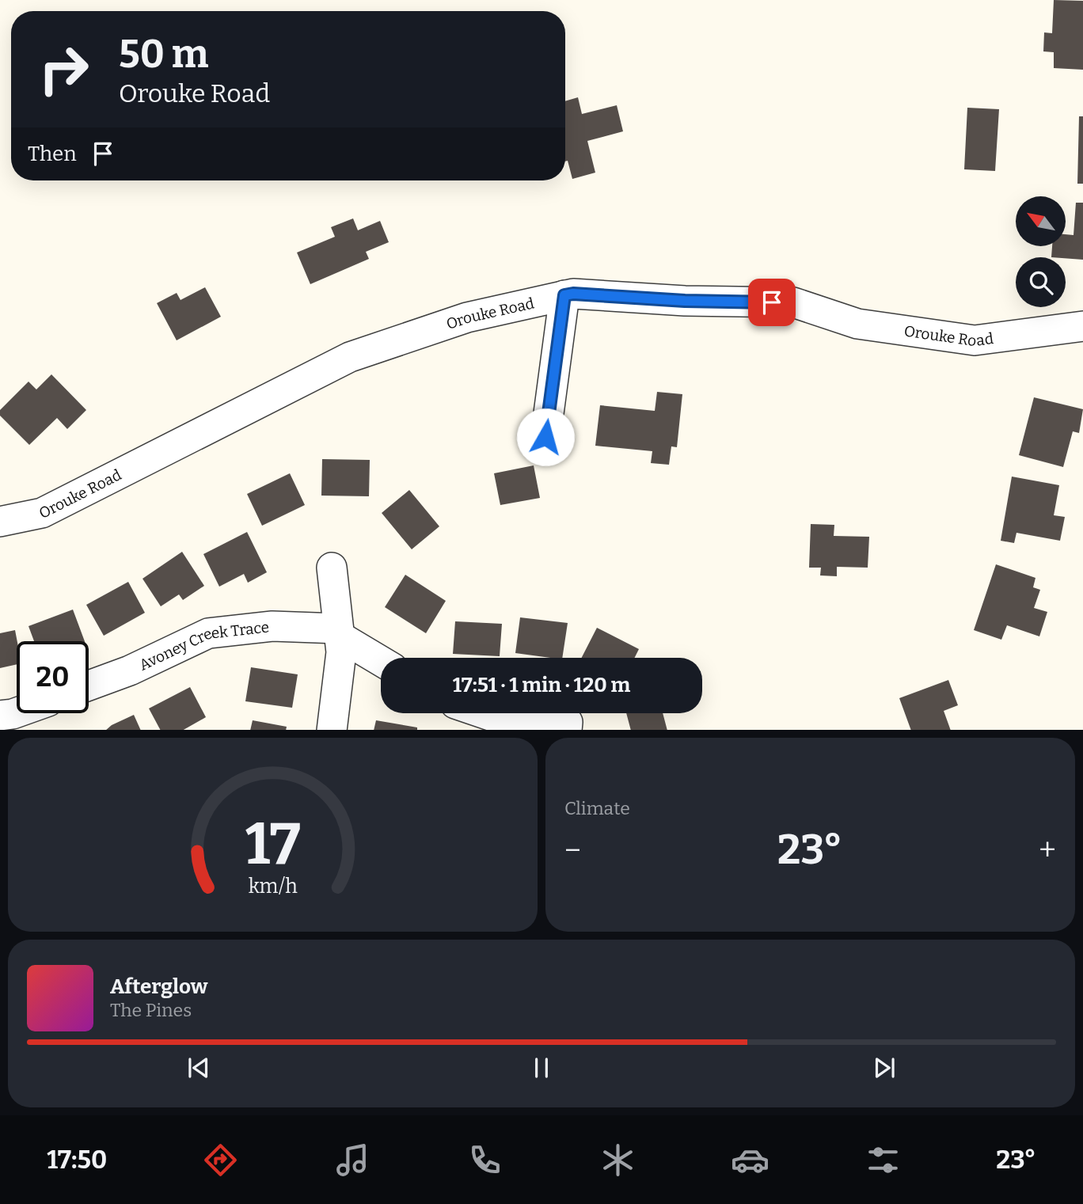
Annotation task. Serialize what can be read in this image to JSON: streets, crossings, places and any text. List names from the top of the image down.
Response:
{
  "streets": {
    "street": ["Orouke Road", "Avoney Creek Trace"]
  },
  "north": "top left",
  "page": {
    "turn": ["50 m", "Orouke Road"],
    "then": "Then",
    "limit": "20",
    "trip": "17:51 · 1 min · 120 m",
    "tile": "Climate",
    "heat": ["−", "23°", "+"],
    "song": ["Afterglow", "The Pines"],
    "tabs": ["17:50", "23°"],
    "gauge": ["17", "km/h"]
  }
}
